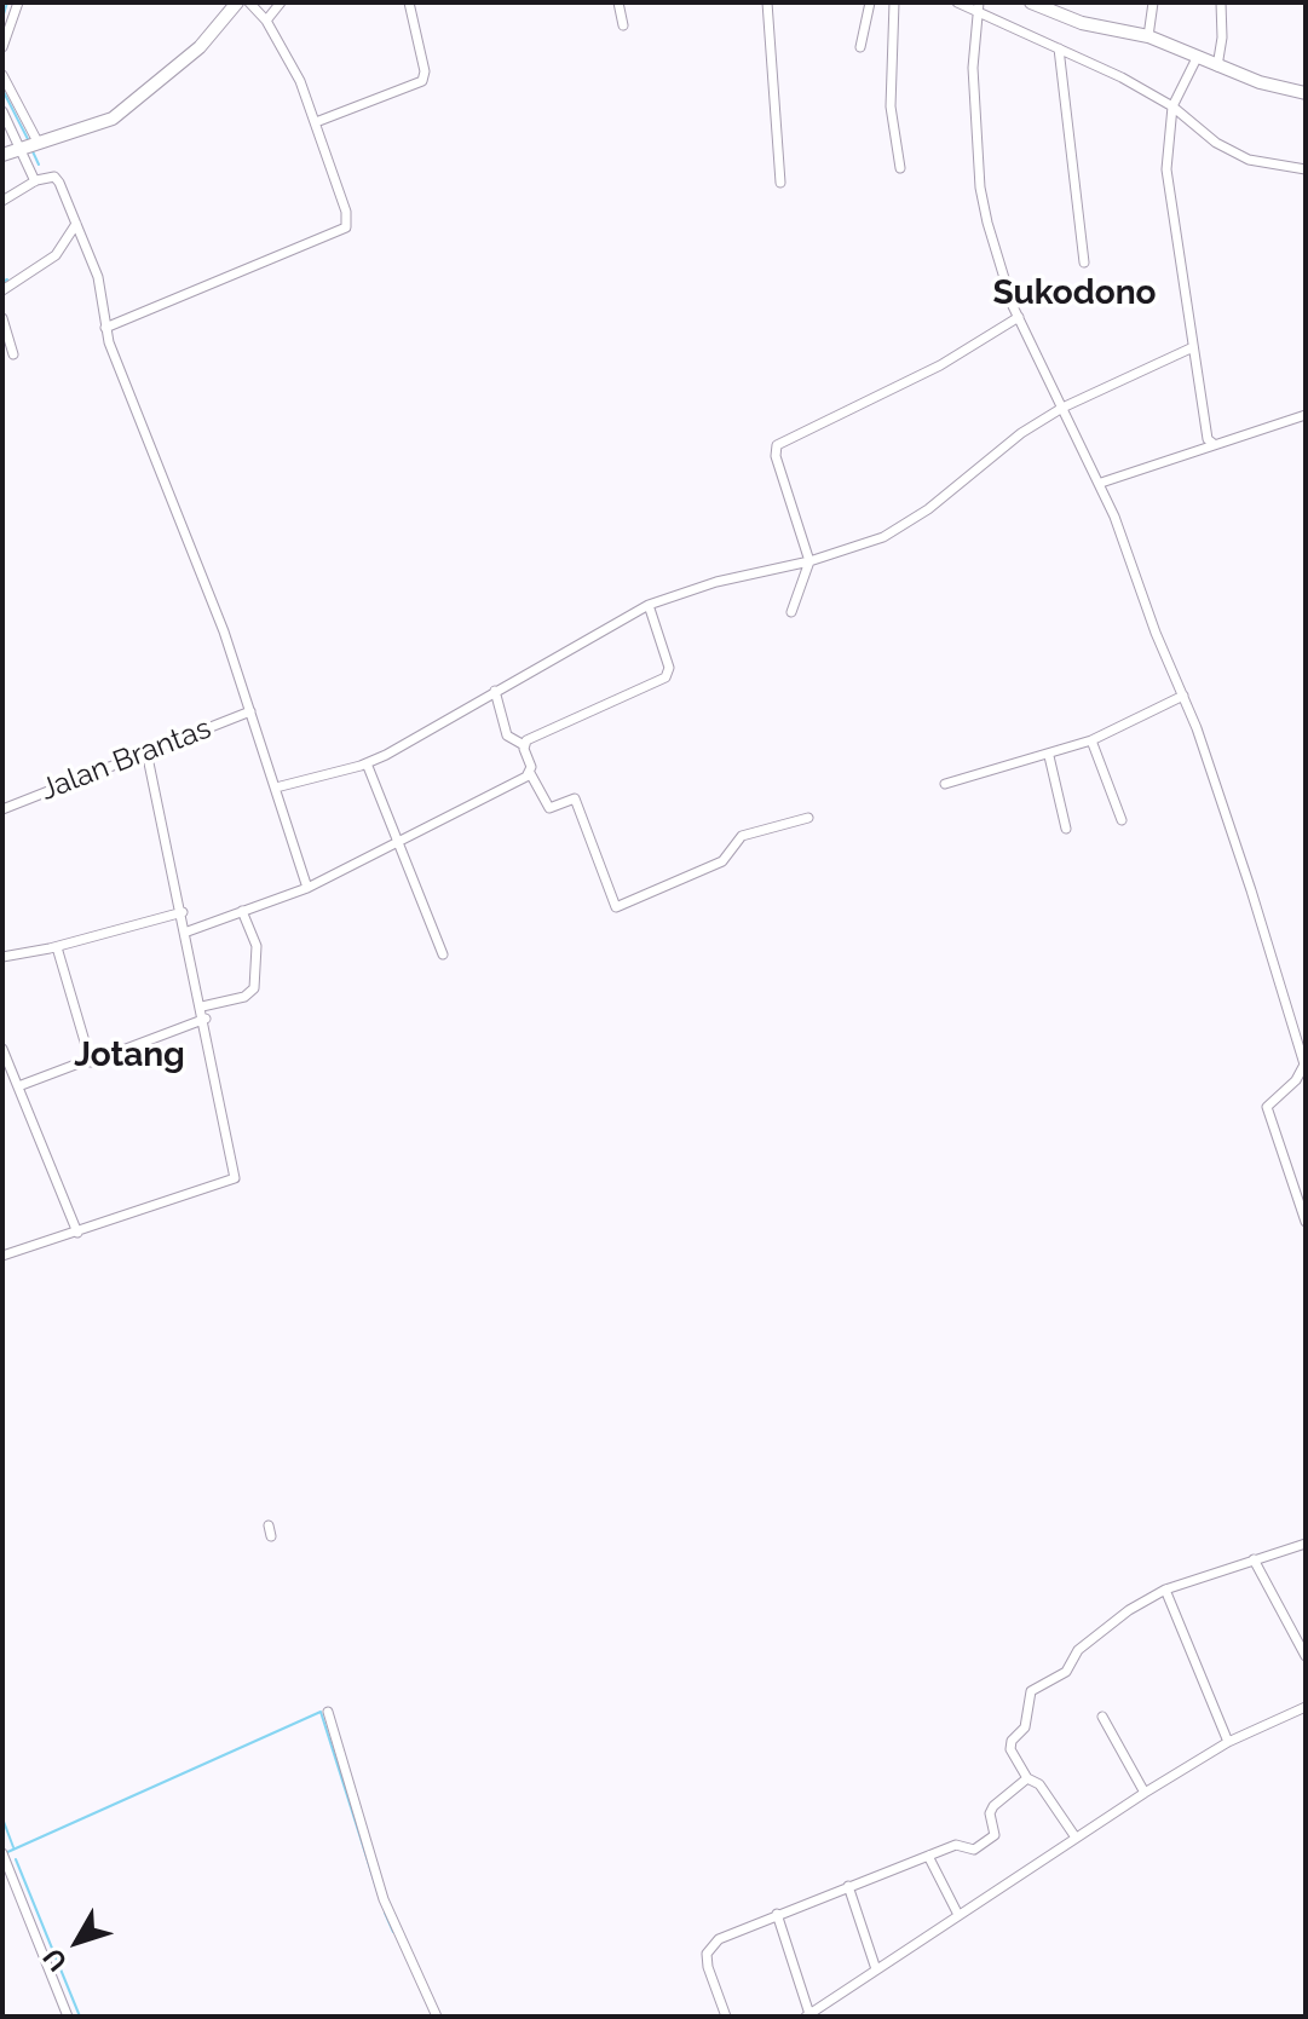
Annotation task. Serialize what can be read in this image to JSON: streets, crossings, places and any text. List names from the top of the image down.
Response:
{
  "streets": {
    "street": ["Jalan Brantas"]
  },
  "districts": ["Sukodono", "Jotang"],
  "north": "bottom left"
}
